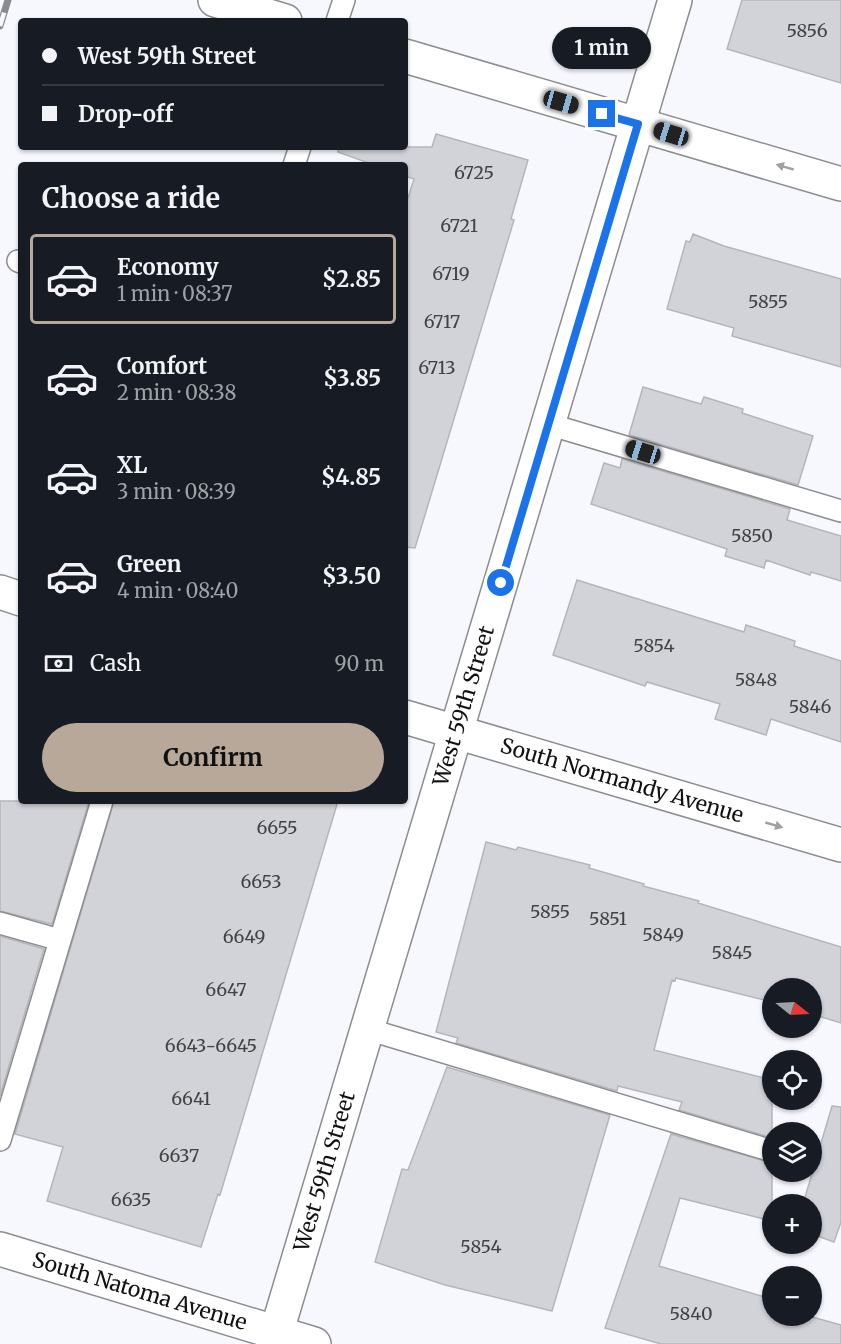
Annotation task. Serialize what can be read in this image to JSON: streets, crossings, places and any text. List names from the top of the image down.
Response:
{
  "streets": {
    "street": ["West 59th Street", "South Normandy Avenue", "South Natoma Avenue"]
  },
  "crossings": [
    ["West 59th Street", "South Normandy Avenue"],
    ["West 59th Street", "South Natoma Avenue"]
  ],
  "one_way": ["South Normandy Avenue"],
  "house_numbers": [
    "5856",
    "6725",
    "6721",
    "6719",
    "5855",
    "6717",
    "6713",
    "5850",
    "5854",
    "5848",
    "5846",
    "6655",
    "6653",
    "5855",
    "5851",
    "5849",
    "6649",
    "5845",
    "6647",
    "6643-6645",
    "6641",
    "6637",
    "6635",
    "5854",
    "5840"
  ],
  "north": "right",
  "page": {
    "banner": ["West 59th Street", "Drop-off"],
    "bubble": "1 min",
    "heading": "Choose a ride",
    "list": [
      {
        "name": "Economy",
        "note": "1 min · 08:37",
        "value": "$2.85"
      },
      {
        "name": "Comfort",
        "note": "2 min · 08:38",
        "value": "$3.85"
      },
      {
        "name": "XL",
        "note": "3 min · 08:39",
        "value": "$4.85"
      },
      {
        "name": "Green",
        "note": "4 min · 08:40",
        "value": "$3.50"
      }
    ],
    "pay": ["Cash", "90 m"],
    "buttons": "Confirm",
    "map_buttons": ["+", "−"]
  }
}
